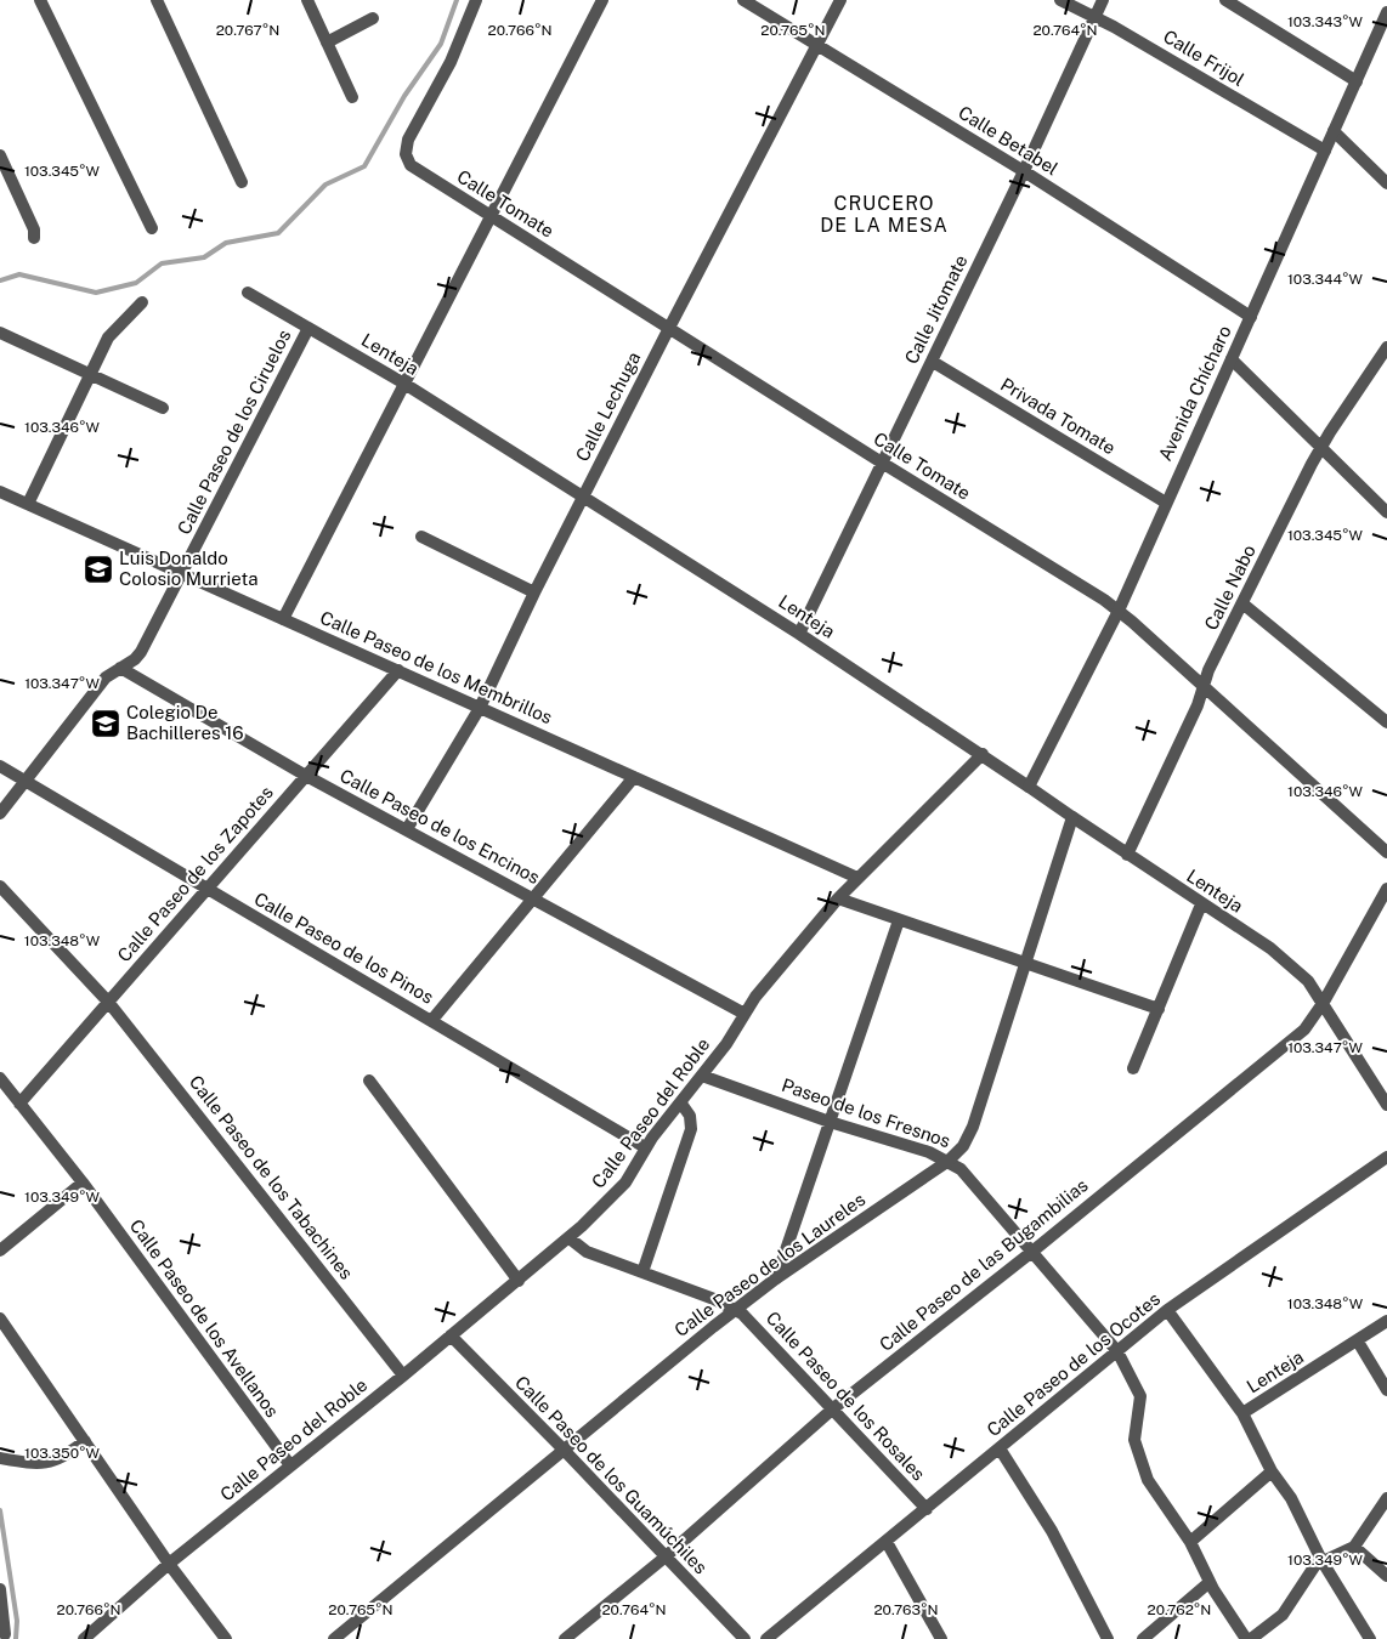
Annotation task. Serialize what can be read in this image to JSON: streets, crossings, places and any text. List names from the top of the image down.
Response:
{
  "streets": {
    "street": [
      "Calle Frijol",
      "Calle Betabel",
      "Calle Tomate",
      "Calle Jitomate",
      "Lenteja",
      "Avenida Chícharo",
      "Calle Lechuga",
      "Privada Tomate",
      "Calle Paseo de los Ciruelos",
      "Calle Nabo",
      "Calle Paseo de los Membrillos",
      "Calle Paseo de los Encinos",
      "Calle Paseo de los Zapotes",
      "Calle Paseo de los Pinos",
      "Calle Paseo del Roble",
      "Paseo de los Fresnos",
      "Calle Paseo de los Tabachines",
      "Calle Paseo de los Laureles",
      "Calle Paseo de las Bugambilias",
      "Calle Paseo de los Avellanos",
      "Calle Paseo de los Ocotes",
      "Calle Paseo de los Rosales",
      "Calle Paseo de los Guamúchiles"
    ]
  },
  "crossings": [
    ["Calle Frijol", "Calle Jitomate"],
    ["Calle Frijol", "Avenida Chícharo"],
    ["Calle Betabel", "Calle Jitomate"],
    ["Calle Betabel", "Avenida Chícharo"],
    ["Calle Betabel", "Calle Lechuga"],
    ["Calle Tomate", "Calle Jitomate"],
    ["Calle Tomate", "Avenida Chícharo"],
    ["Calle Tomate", "Calle Lechuga"],
    ["Calle Tomate", "Calle Nabo"],
    ["Calle Jitomate", "Lenteja"],
    ["Calle Jitomate", "Privada Tomate"],
    ["Lenteja", "Avenida Chícharo"],
    ["Lenteja", "Calle Lechuga"],
    ["Lenteja", "Calle Paseo de los Ciruelos"],
    ["Lenteja", "Calle Nabo"],
    ["Lenteja", "Calle Paseo del Roble"],
    ["Lenteja", "Calle Paseo de los Laureles"],
    ["Lenteja", "Calle Paseo de las Bugambilias"],
    ["Avenida Chícharo", "Privada Tomate"],
    ["Calle Lechuga", "Calle Paseo de los Membrillos"],
    ["Calle Lechuga", "Calle Paseo de los Encinos"],
    ["Calle Paseo de los Ciruelos", "Calle Paseo de los Membrillos"],
    ["Calle Paseo de los Ciruelos", "Calle Paseo de los Encinos"],
    ["Calle Paseo de los Ciruelos", "Calle Paseo de los Pinos"],
    ["Calle Paseo de los Membrillos", "Calle Paseo de los Zapotes"],
    ["Calle Paseo de los Membrillos", "Calle Paseo del Roble"],
    ["Calle Paseo de los Encinos", "Calle Paseo de los Zapotes"],
    ["Calle Paseo de los Encinos", "Calle Paseo del Roble"],
    ["Calle Paseo de los Zapotes", "Calle Paseo de los Pinos"],
    ["Calle Paseo de los Zapotes", "Calle Paseo de los Tabachines"],
    ["Calle Paseo de los Zapotes", "Calle Paseo de los Avellanos"],
    ["Calle Paseo de los Pinos", "Calle Paseo del Roble"],
    ["Calle Paseo del Roble", "Paseo de los Fresnos"],
    ["Calle Paseo del Roble", "Calle Paseo de los Tabachines"],
    ["Calle Paseo del Roble", "Calle Paseo de los Avellanos"],
    ["Calle Paseo del Roble", "Calle Paseo de los Rosales"],
    ["Calle Paseo del Roble", "Calle Paseo de los Guamúchiles"],
    ["Paseo de los Fresnos", "Calle Paseo de los Laureles"],
    ["Paseo de los Fresnos", "Calle Paseo de las Bugambilias"],
    ["Paseo de los Fresnos", "Calle Paseo de los Ocotes"],
    ["Calle Paseo de los Laureles", "Calle Paseo de los Rosales"],
    ["Calle Paseo de los Laureles", "Calle Paseo de los Guamúchiles"],
    ["Calle Paseo de las Bugambilias", "Calle Paseo de los Rosales"],
    ["Calle Paseo de las Bugambilias", "Calle Paseo de los Guamúchiles"],
    ["Calle Paseo de los Ocotes", "Calle Paseo de los Rosales"]
  ],
  "districts": ["CRUCERO DE LA MESA"],
  "places": {
    "school or university": ["Luis Donaldo Colosio Murrieta", "Colegio De Bachilleres 16"]
  },
  "coordinates": [
    "103.343°W",
    "20.765°N",
    "20.764°N",
    "20.767°N",
    "20.766°N",
    "103.345°W",
    "103.344°W",
    "103.346°W",
    "103.347°W",
    "103.348°W",
    "103.349°W",
    "103.350°W",
    "20.763°N",
    "20.762°N"
  ]
}
